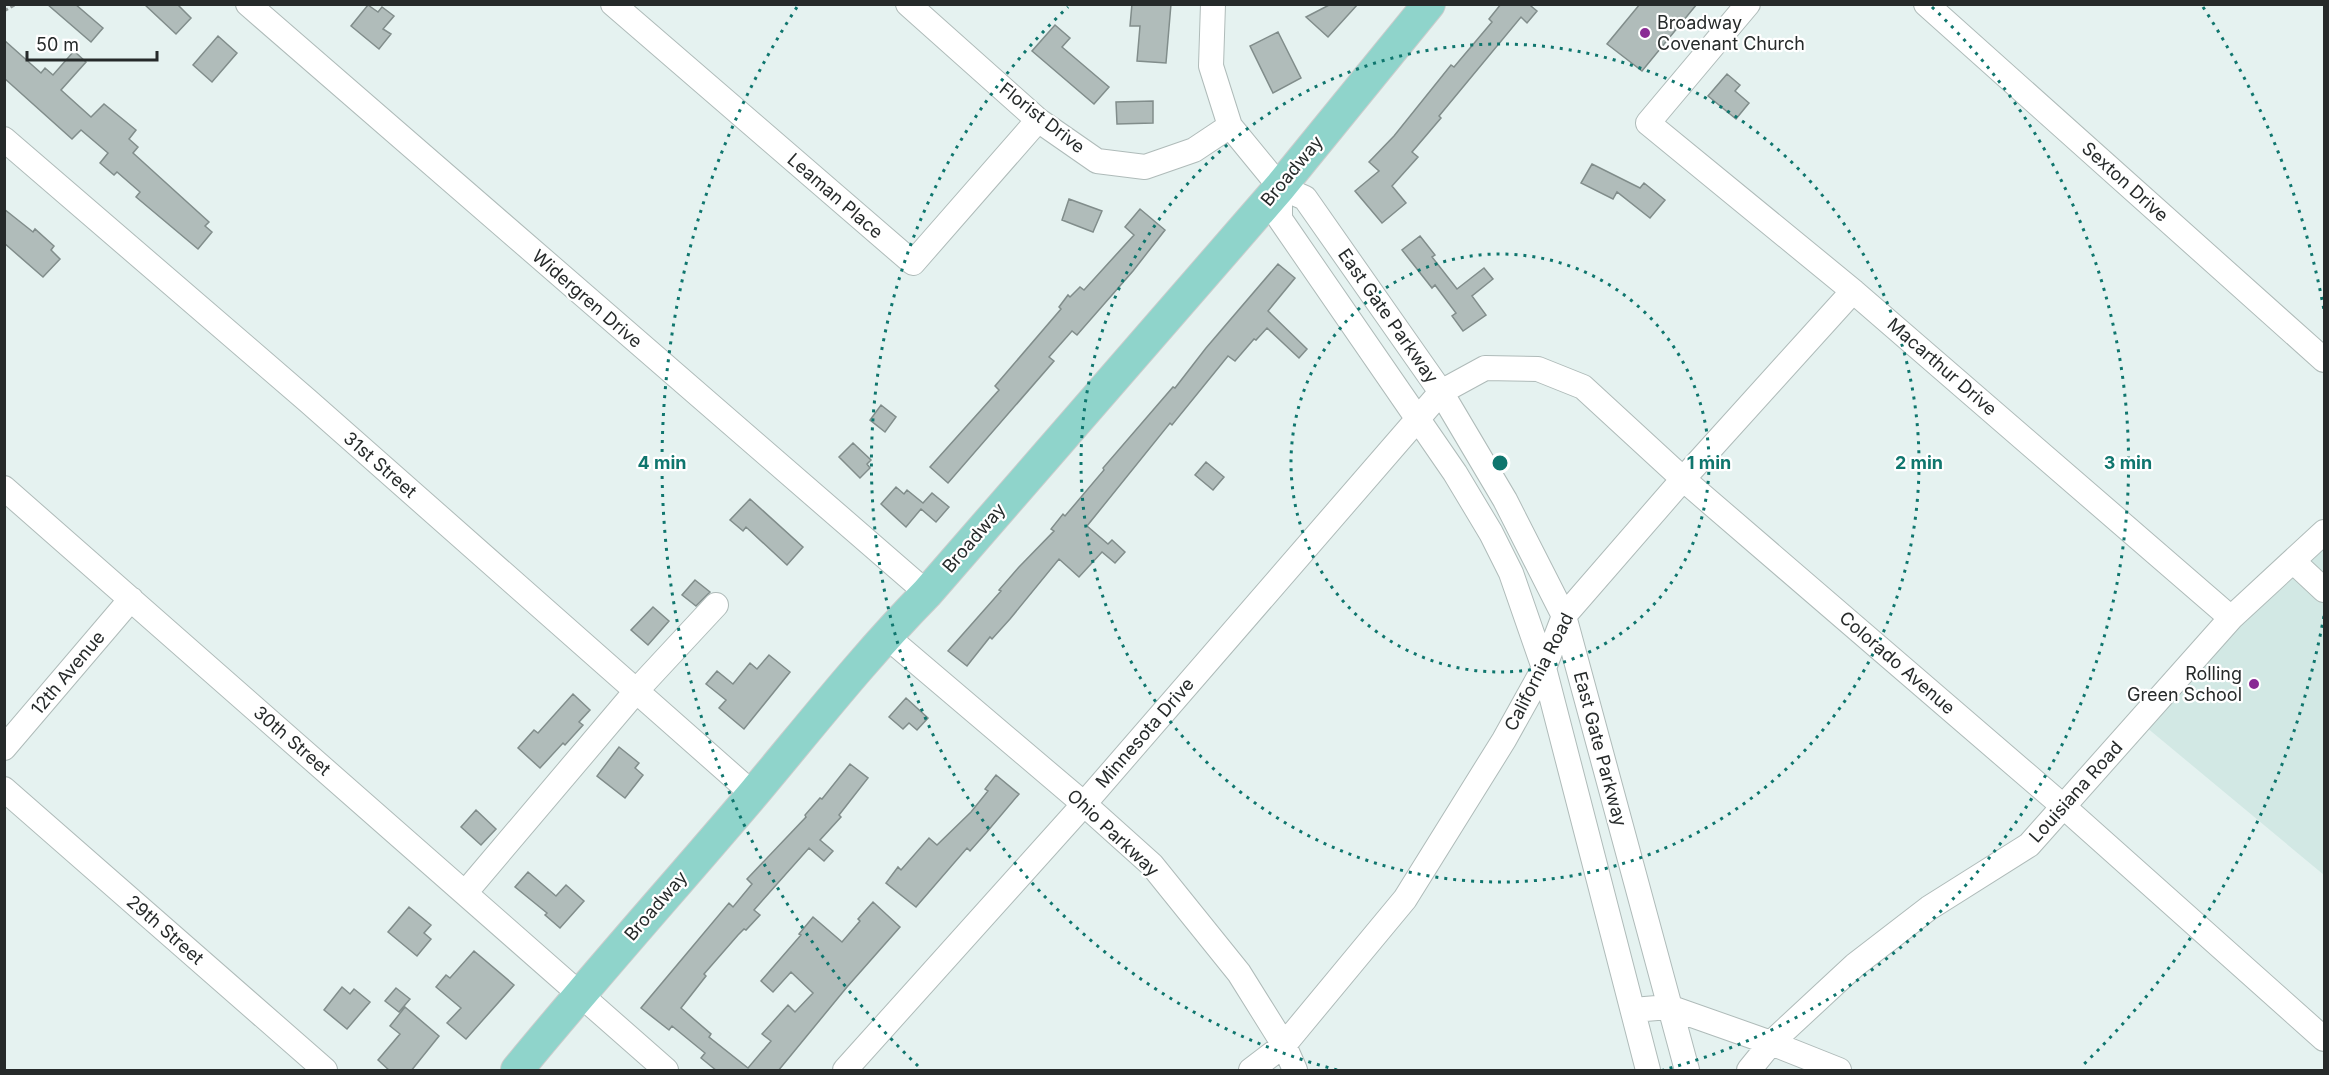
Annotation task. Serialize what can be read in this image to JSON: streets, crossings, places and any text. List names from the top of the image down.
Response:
{
  "streets": {
    "main road": ["Broadway"],
    "street": [
      "Florist Drive",
      "Sexton Drive",
      "Leaman Place",
      "Widergren Drive",
      "East Gate Parkway",
      "Macarthur Drive",
      "31st Street",
      "Colorado Avenue",
      "California Road",
      "12th Avenue",
      "Minnesota Drive",
      "30th Street",
      "Louisiana Road",
      "Ohio Parkway",
      "29th Street"
    ]
  },
  "crossings": [
    ["Florist Drive", "Leaman Place"],
    ["Florist Drive", "East Gate Parkway"],
    ["Broadway", "Widergren Drive"],
    ["Broadway", "East Gate Parkway"],
    ["Broadway", "31st Street"],
    ["Broadway", "30th Street"],
    ["Broadway", "Ohio Parkway"],
    ["East Gate Parkway", "Colorado Avenue"],
    ["East Gate Parkway", "California Road"],
    ["East Gate Parkway", "Minnesota Drive"],
    ["Macarthur Drive", "California Road"],
    ["Macarthur Drive", "Louisiana Road"],
    ["Colorado Avenue", "California Road"],
    ["Colorado Avenue", "Minnesota Drive"],
    ["Colorado Avenue", "Louisiana Road"],
    ["California Road", "Ohio Parkway"],
    ["12th Avenue", "30th Street"],
    ["Minnesota Drive", "Ohio Parkway"]
  ],
  "places": ["Broadway Covenant Church", "Rolling Green School"],
  "scale_bar": "50 m",
  "rings": [
    "1 min",
    "2 min",
    "3 min",
    "4 min"
  ]
}
